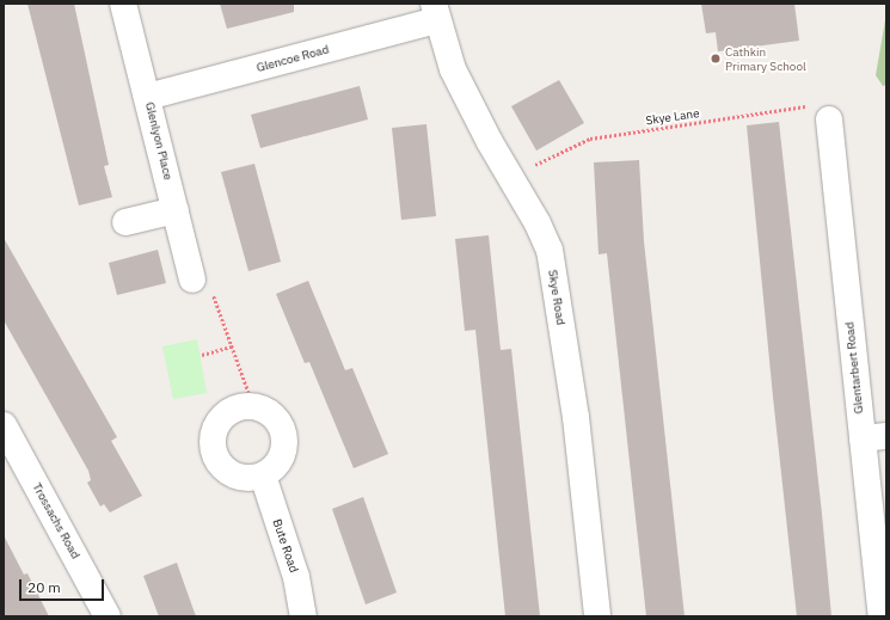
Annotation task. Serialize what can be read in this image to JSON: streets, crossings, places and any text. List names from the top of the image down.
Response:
{
  "streets": {
    "street": [
      "Glencoe Road",
      "Glenlyon Place",
      "Skye Road",
      "Glentarbert Road",
      "Trossachs Road",
      "Bute Road"
    ],
    "path": ["Skye Lane"]
  },
  "crossings": [
    ["Glencoe Road", "Glenlyon Place"],
    ["Glencoe Road", "Skye Road"],
    ["Skye Lane", "Skye Road"],
    ["Skye Lane", "Glentarbert Road"]
  ],
  "places": ["Cathkin Primary School"],
  "scale_bar": "20 m"
}
